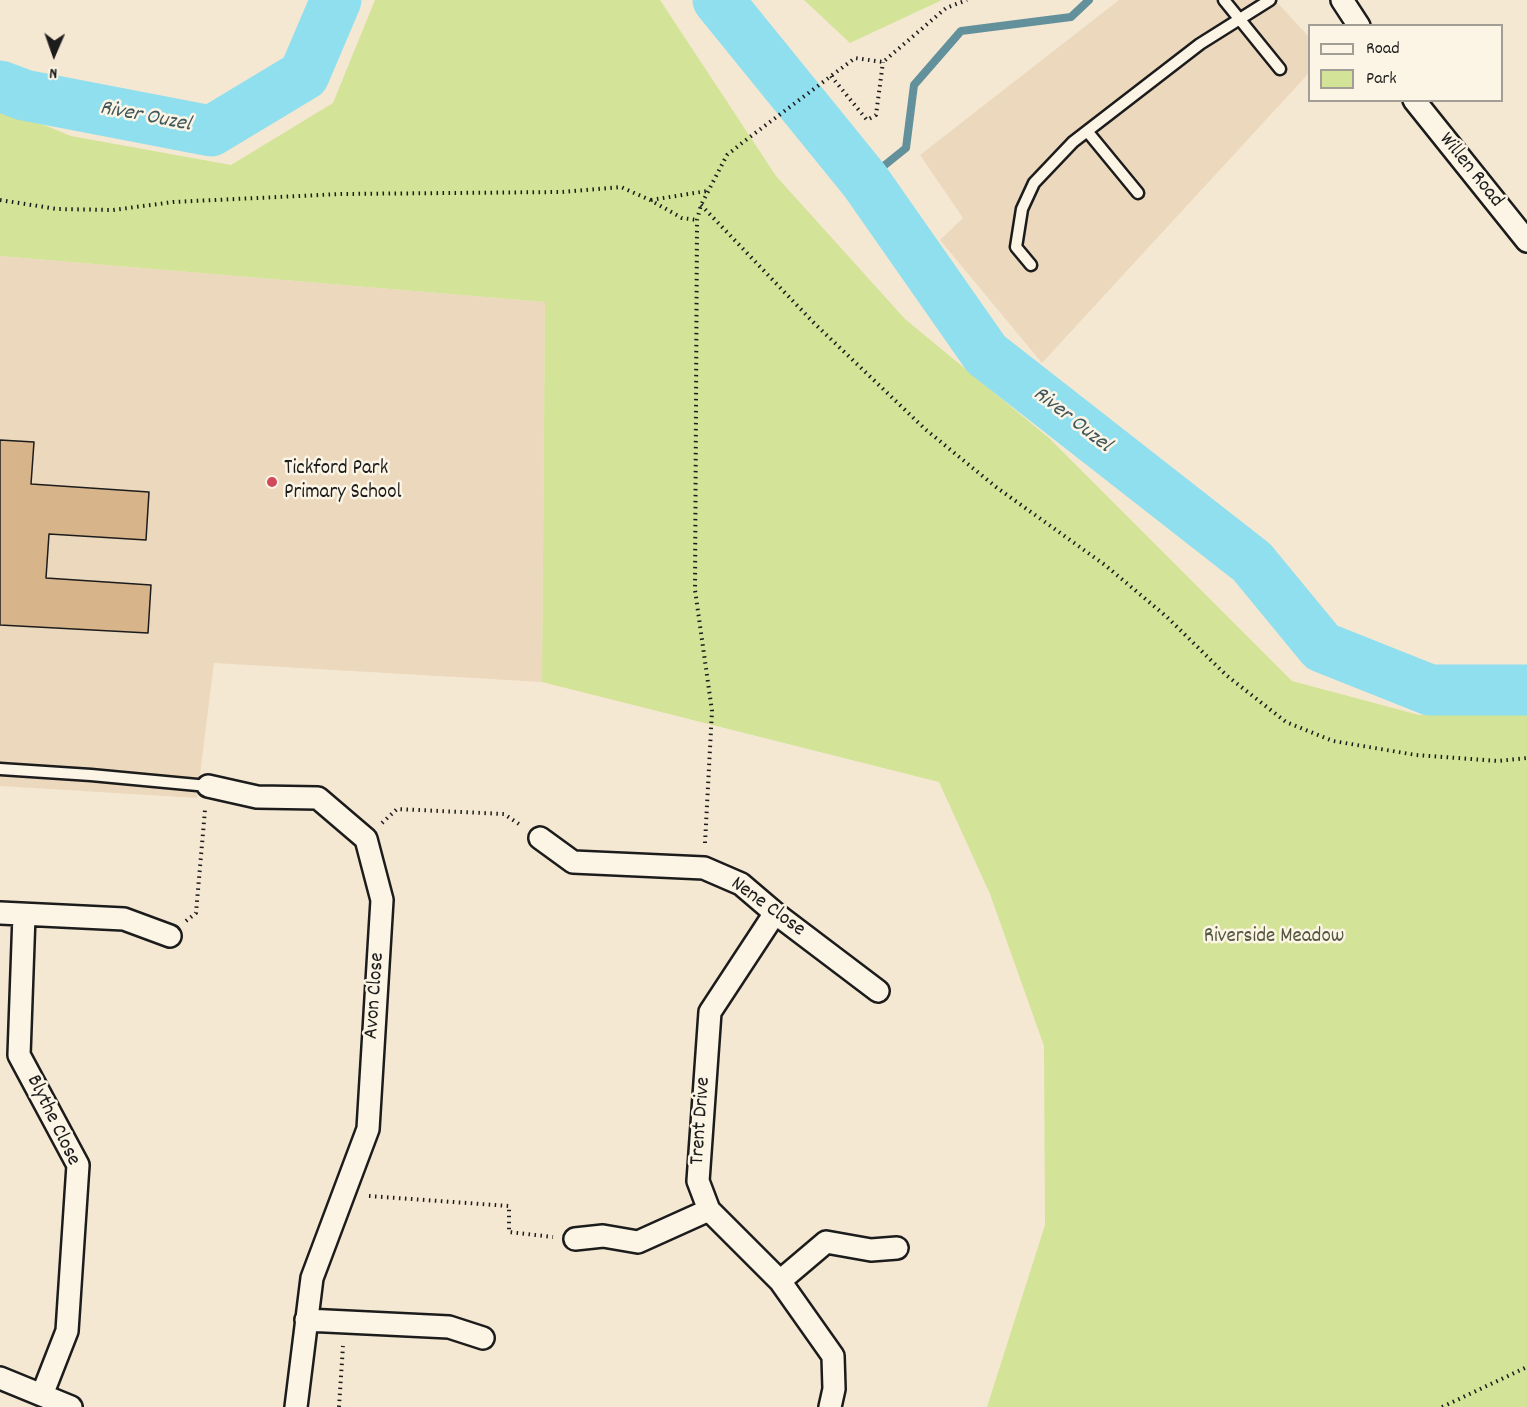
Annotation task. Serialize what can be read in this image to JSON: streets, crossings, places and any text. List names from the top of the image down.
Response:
{
  "streets": {
    "street": [
      "Willen Road",
      "Nene Close",
      "Avon Close",
      "Blythe Close",
      "Trent Drive"
    ]
  },
  "crossings": [
    ["Nene Close", "Trent Drive"]
  ],
  "water": ["River Ouzel"],
  "parks": ["Riverside Meadow"],
  "places": ["Tickford Park Primary School"],
  "legend": ["Road", "Park"],
  "north": "bottom"
}
